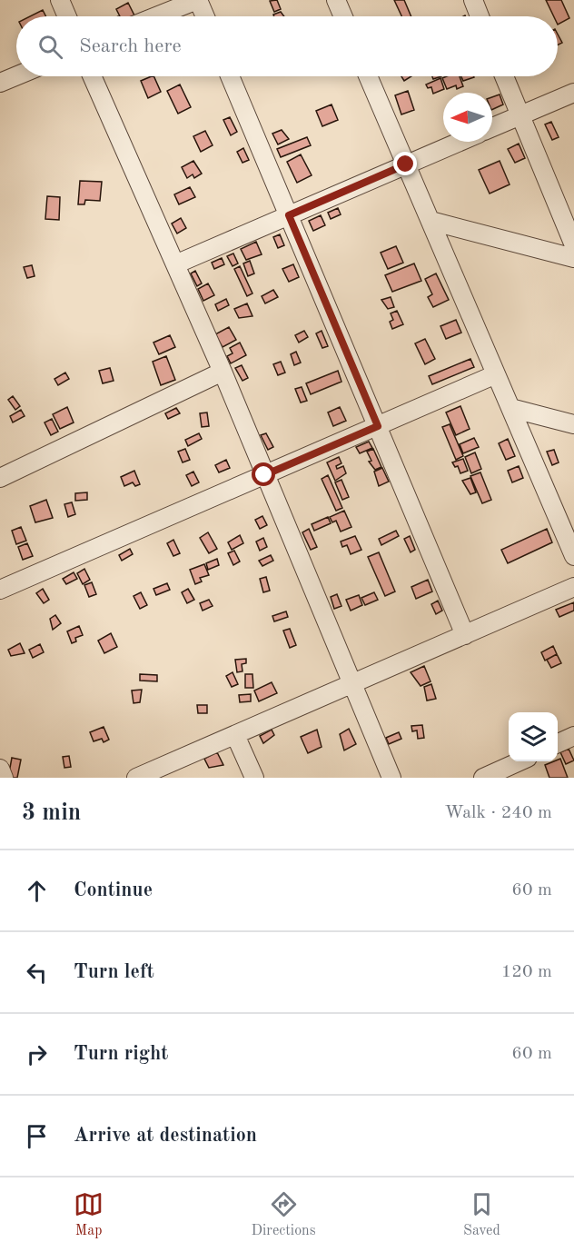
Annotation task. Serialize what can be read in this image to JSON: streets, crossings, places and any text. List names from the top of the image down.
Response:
{
  "north": "left",
  "page": {
    "search": "Search here",
    "heading": ["3 min", "Walk · 240 m"],
    "list": [
      ["Continue", "60 m"],
      ["Turn left", "120 m"],
      ["Turn right", "60 m"],
      "Arrive at destination"
    ],
    "nav": ["Map", "Directions", "Saved"]
  }
}
